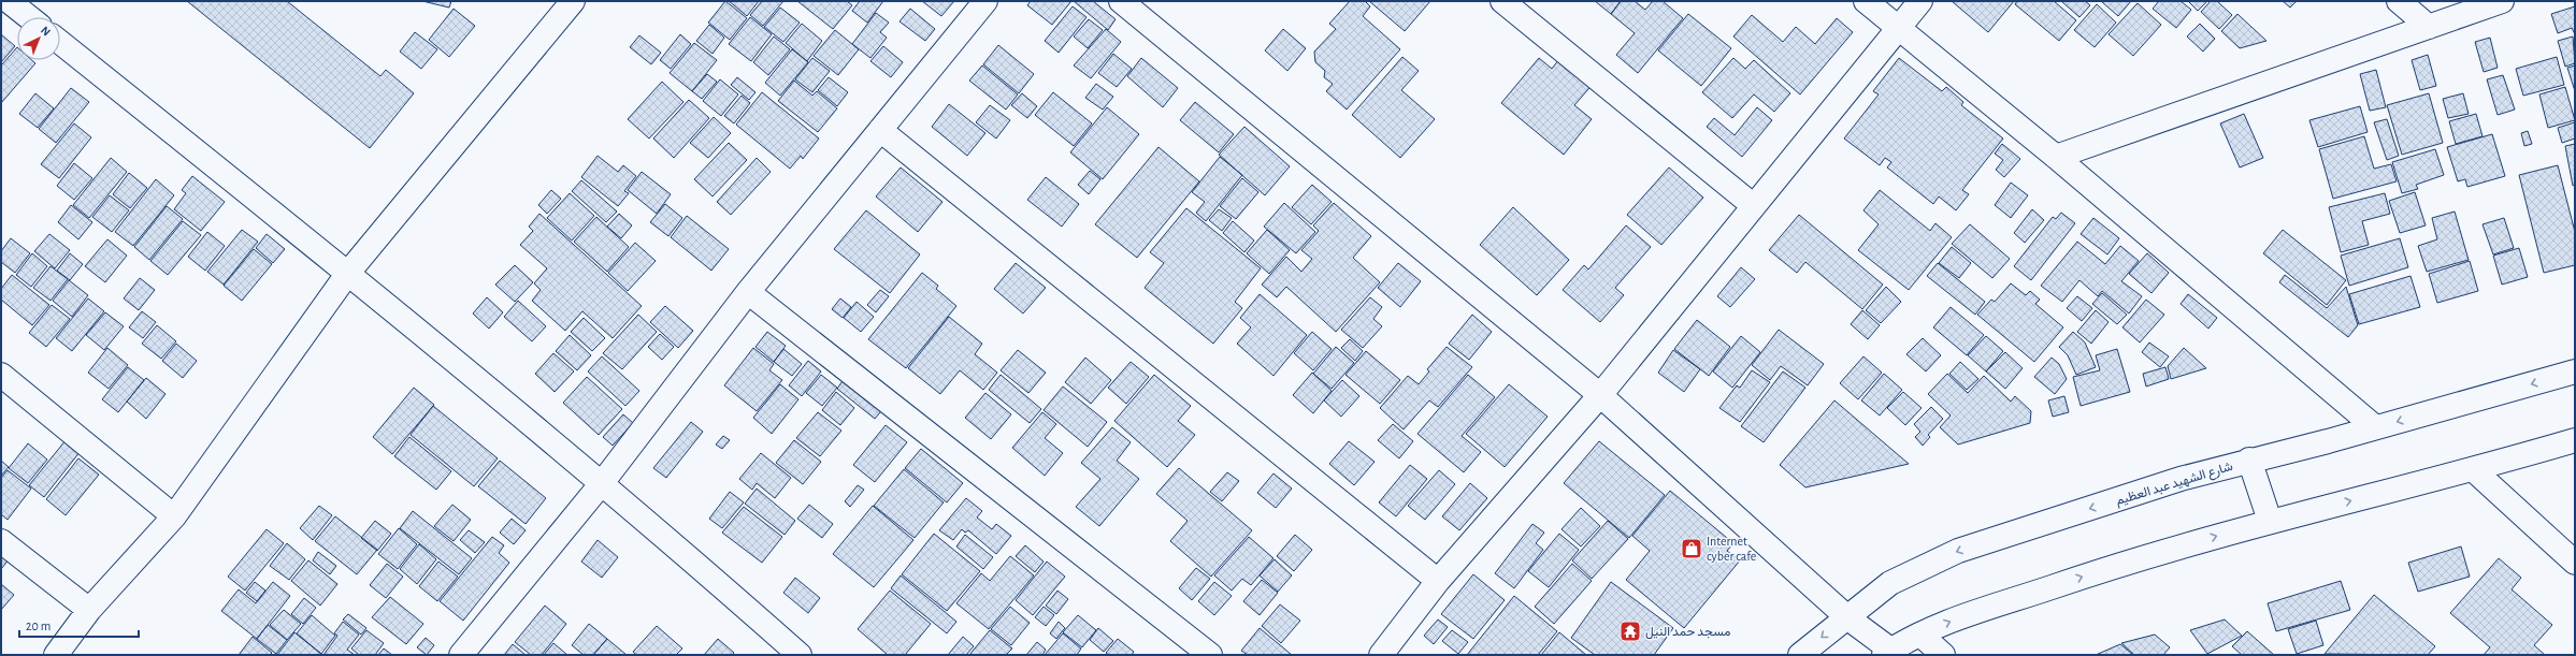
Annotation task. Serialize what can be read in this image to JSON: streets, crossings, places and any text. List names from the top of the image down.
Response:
{
  "streets": {
    "street": ["شارع الشهيد عبد العظيم"]
  },
  "places": {
    "shop": ["Internet cyber cafe"],
    "temple": ["مسجد حمد النيل"]
  },
  "scale_bar": "20 m",
  "north": "top right"
}
